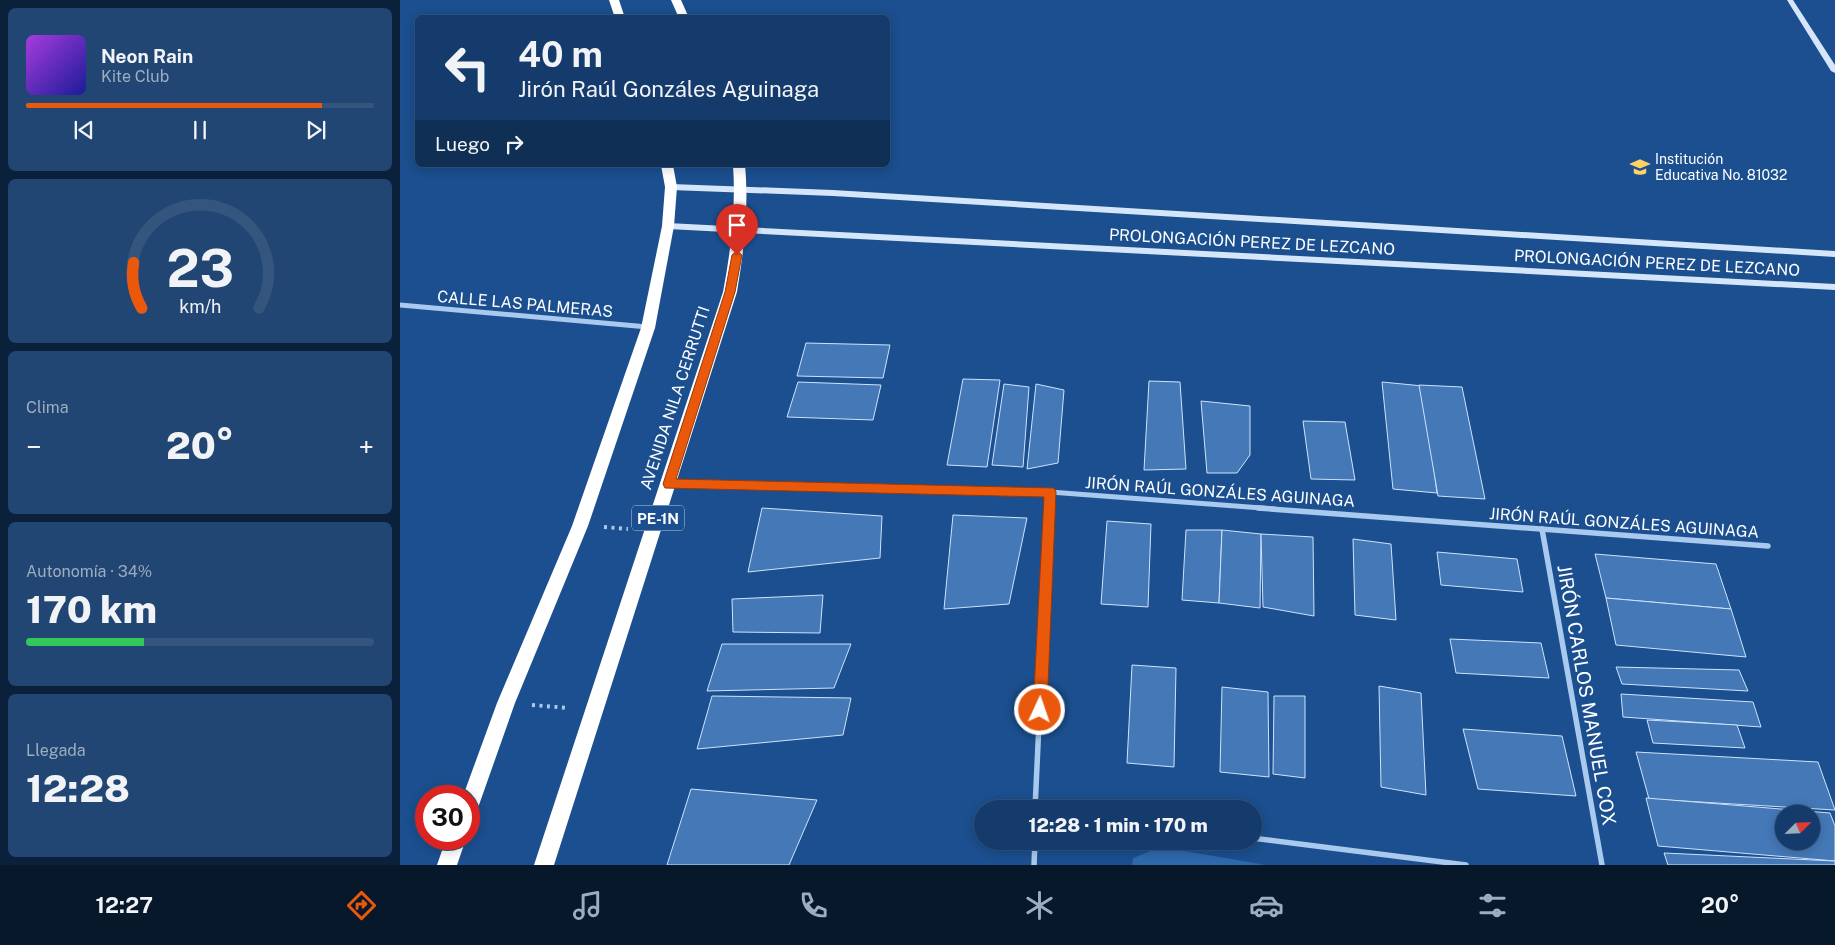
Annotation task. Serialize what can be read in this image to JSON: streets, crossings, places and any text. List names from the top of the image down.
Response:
{
  "streets": {
    "highway": ["AVENIDA NILA CERRUTTI", "PE-1N"],
    "street": [
      "PROLONGACIÓN PEREZ DE LEZCANO",
      "CALLE LAS PALMERAS",
      "JIRÓN RAÚL GONZÁLES AGUINAGA",
      "JIRÓN CARLOS MANUEL COX"
    ]
  },
  "crossings": [
    ["PROLONGACIÓN PEREZ DE LEZCANO", "AVENIDA NILA CERRUTTI"],
    ["AVENIDA NILA CERRUTTI", "JIRÓN RAÚL GONZÁLES AGUINAGA"],
    ["JIRÓN RAÚL GONZÁLES AGUINAGA", "JIRÓN CARLOS MANUEL COX"]
  ],
  "places": {
    "school or university": ["Institución Educativa No. 81032"]
  },
  "north": "top right",
  "page": {
    "turn": ["40 m", "Jirón Raúl Gonzáles Aguinaga"],
    "song": ["Neon Rain", "Kite Club"],
    "then": "Luego",
    "tile": [
      "Clima",
      ["Autonomía · 34%", "170 km"],
      ["Llegada", "12:28"]
    ],
    "heat": ["−", "20°", "+"],
    "limit": "30",
    "trip": "12:28 · 1 min · 170 m",
    "tabs": ["12:27", "20°"],
    "gauge": ["23", "km/h"]
  }
}
